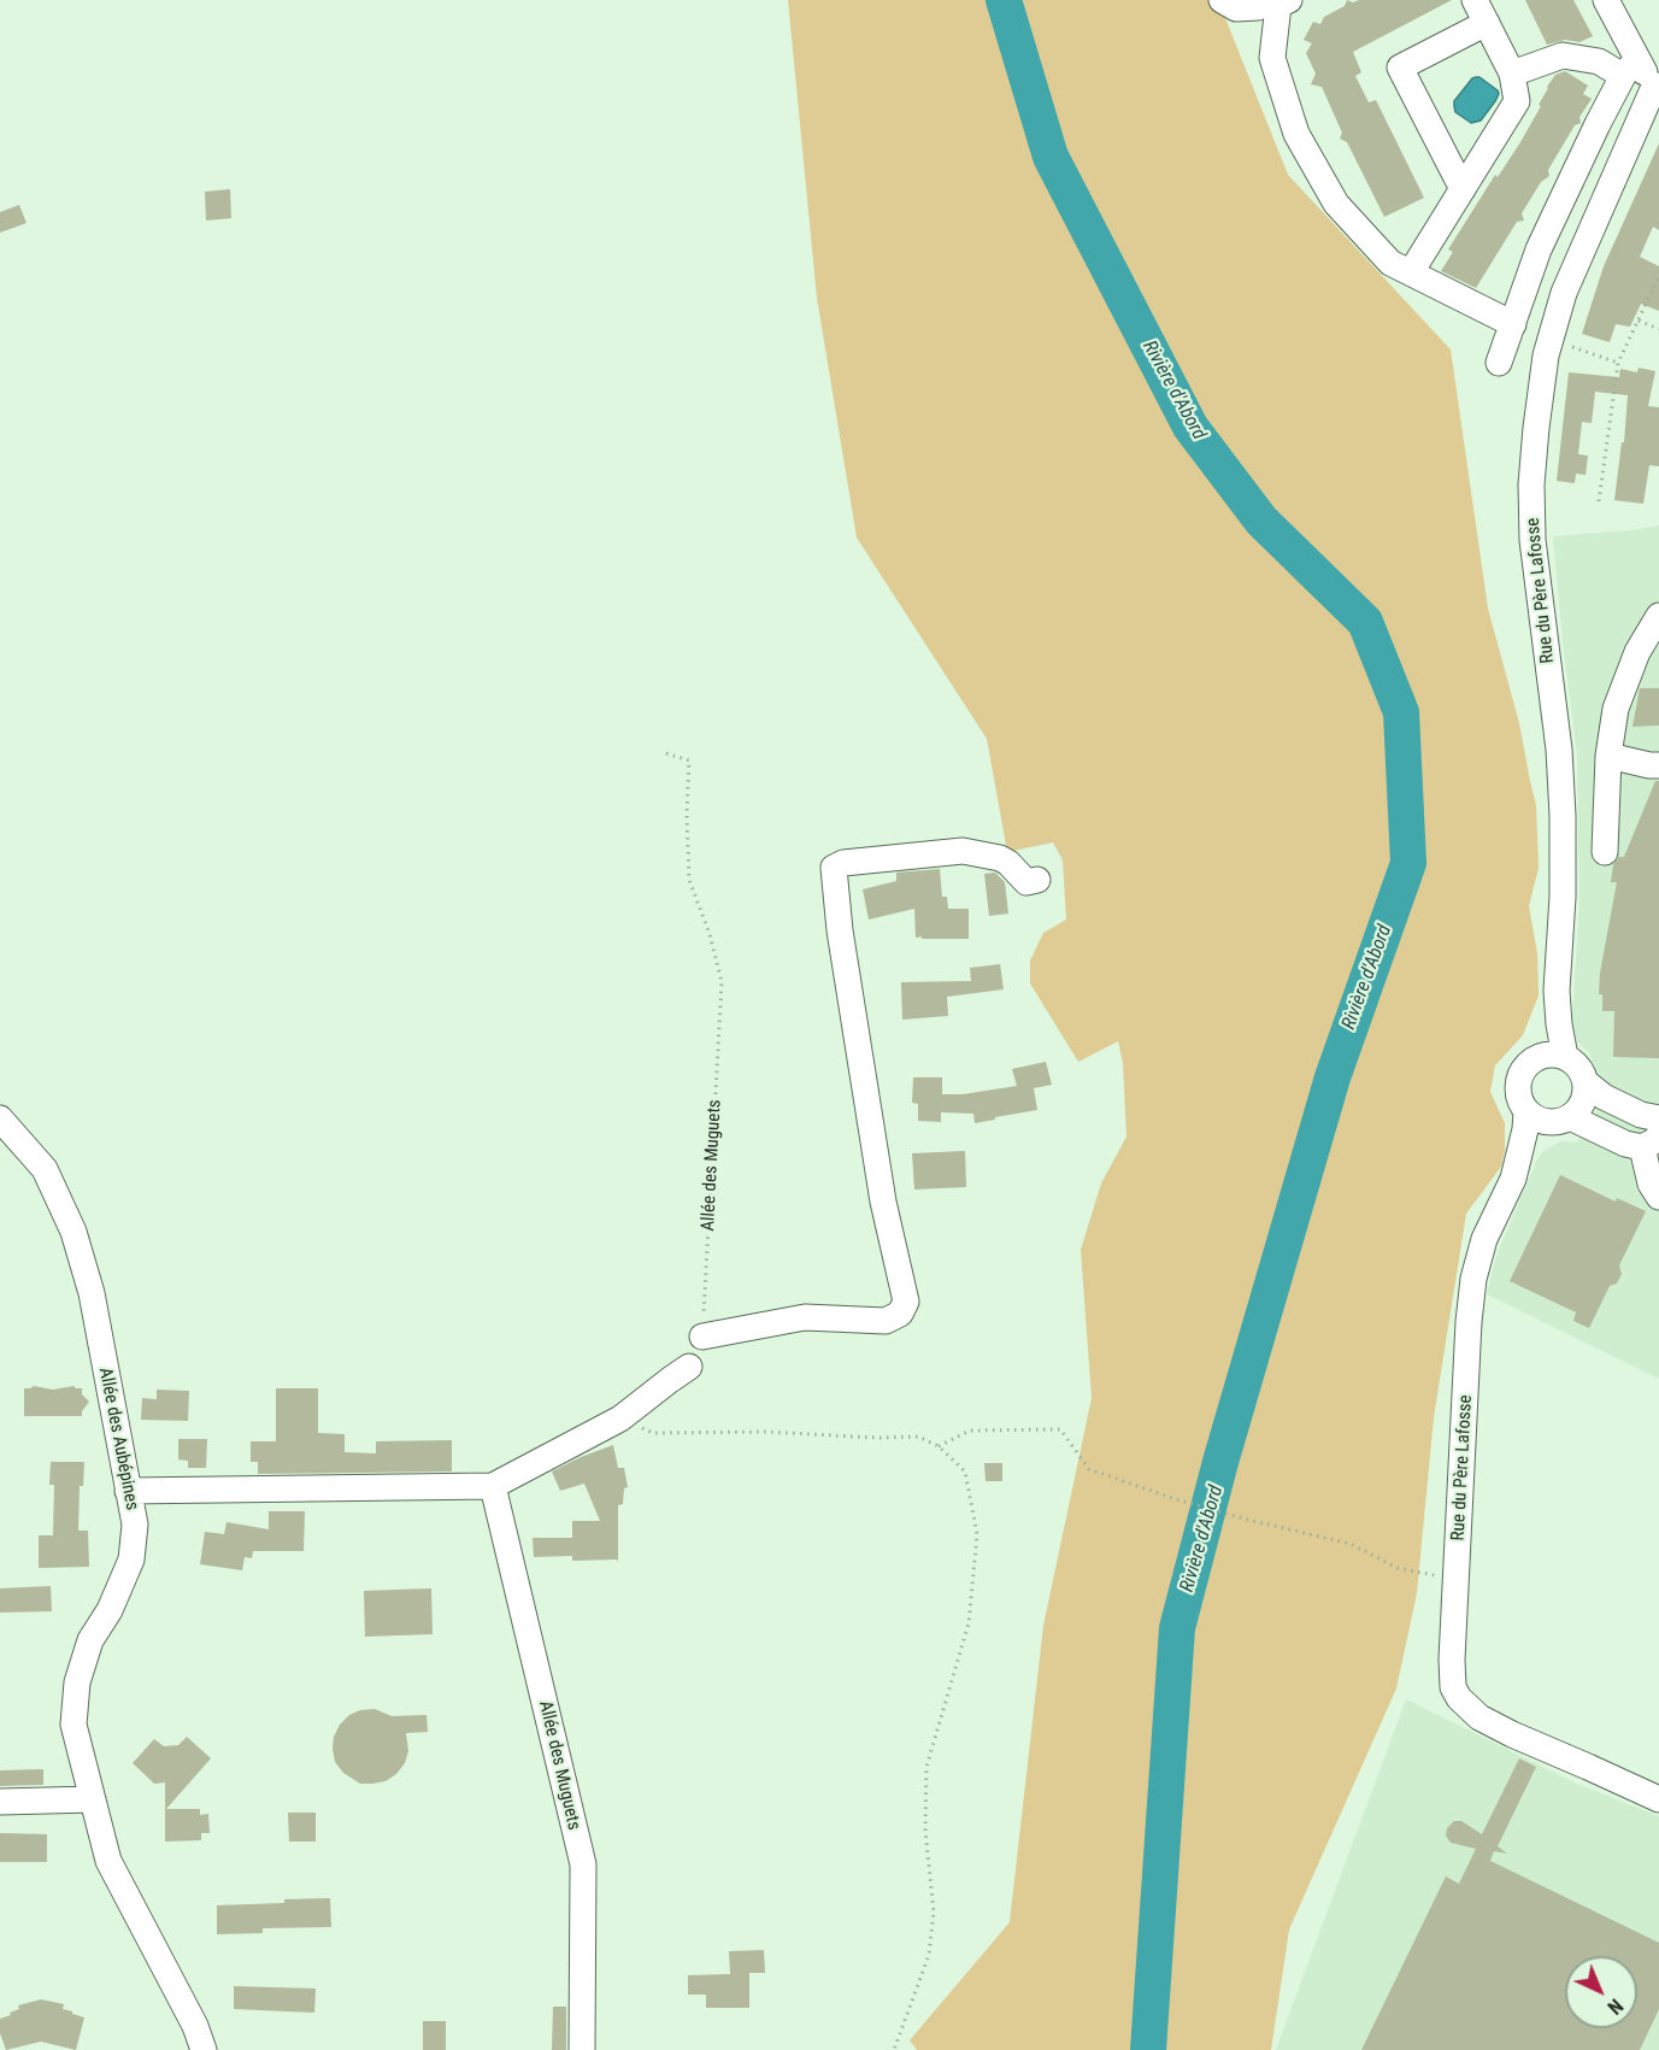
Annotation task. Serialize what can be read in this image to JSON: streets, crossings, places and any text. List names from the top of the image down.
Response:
{
  "streets": {
    "street": ["Rue du Père Lafosse", "Allée des Muguets", "Allée des Aubépines"]
  },
  "water": ["Rivière d'Abord"],
  "north": "bottom right"
}
